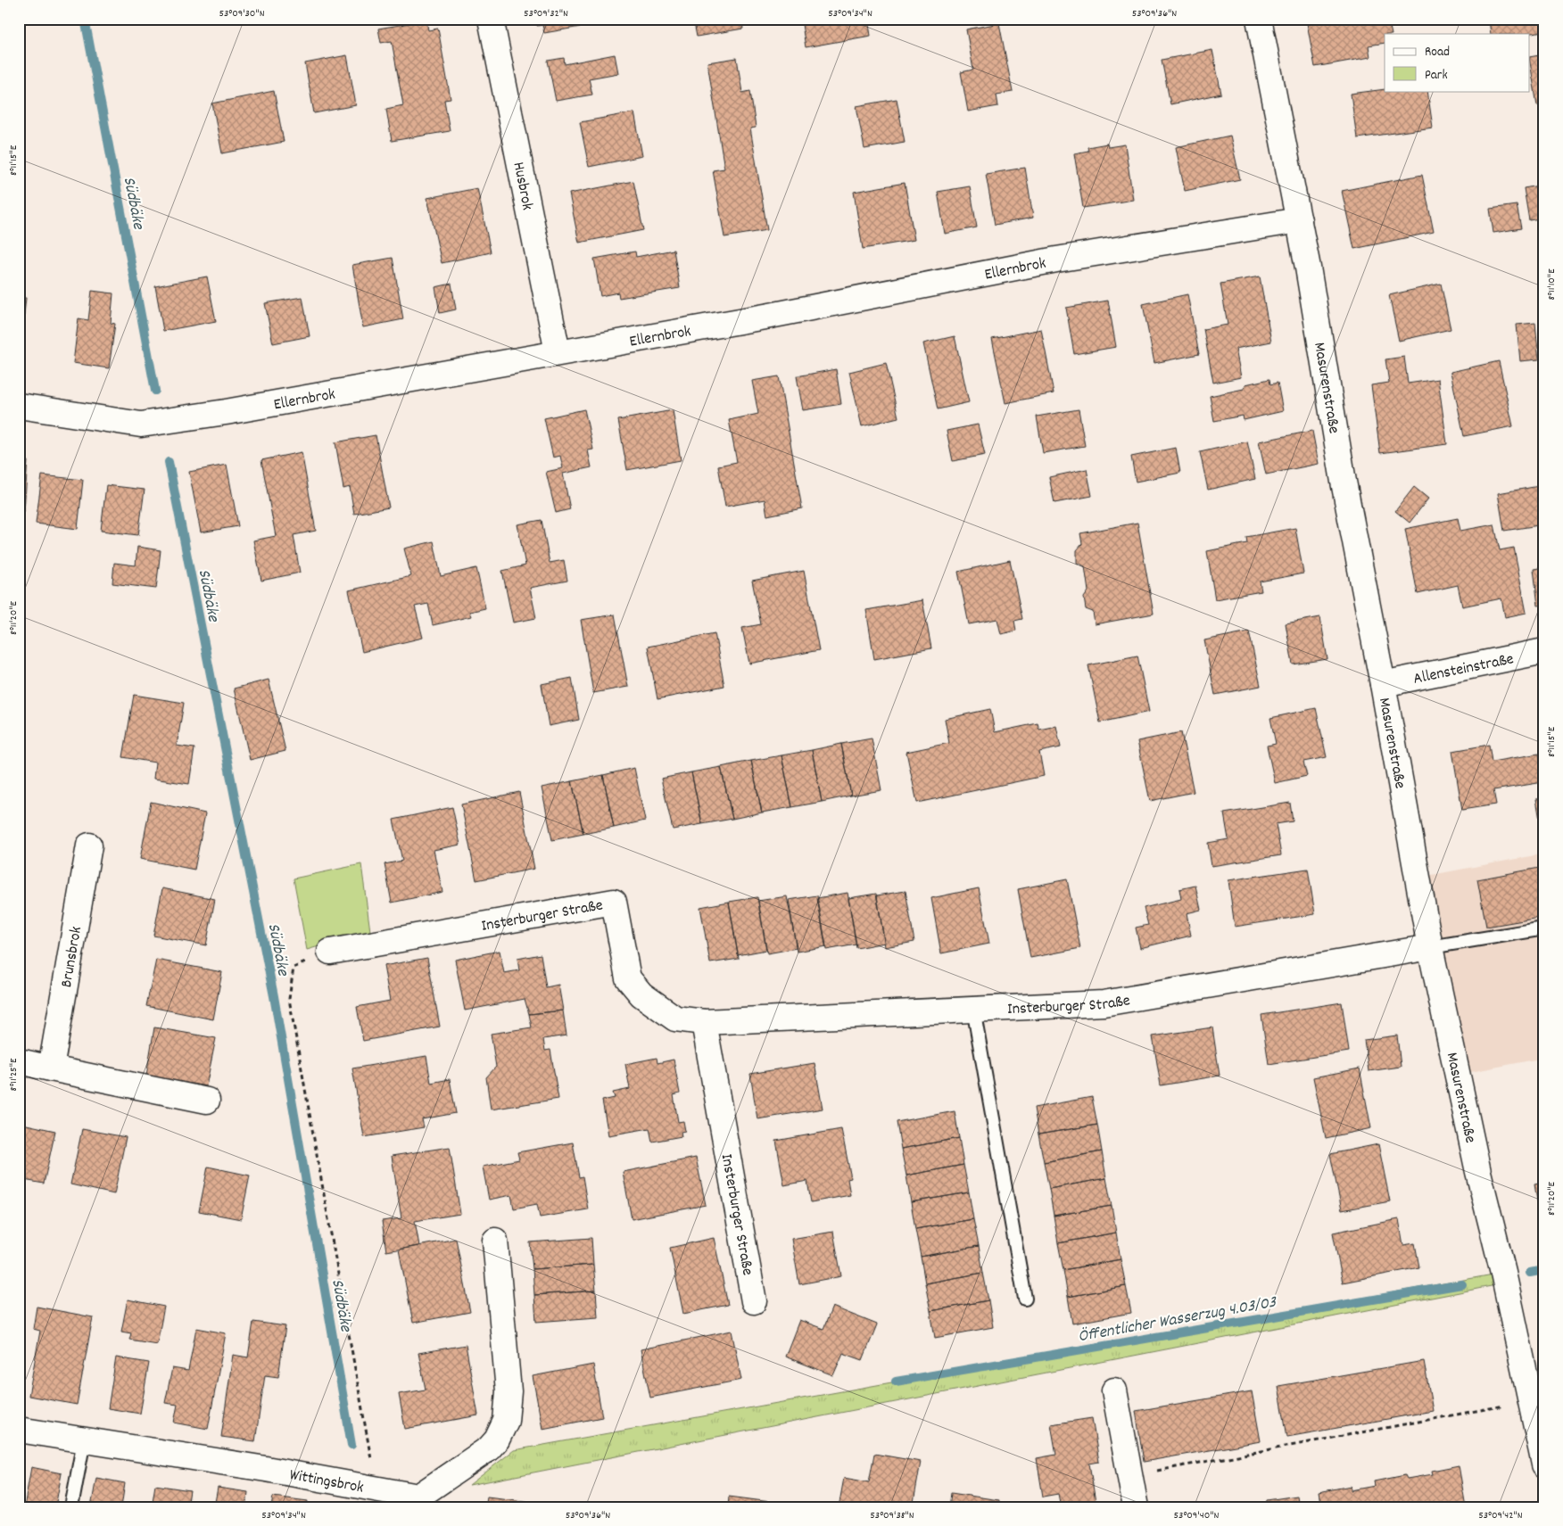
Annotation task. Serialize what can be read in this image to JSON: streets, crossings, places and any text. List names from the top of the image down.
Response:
{
  "streets": {
    "street": [
      "Husbrok",
      "Ellernbrok",
      "Masurenstraße",
      "Allensteinstraße",
      "Insterburger Straße",
      "Brunsbrok",
      "Wittingsbrok"
    ]
  },
  "crossings": [
    ["Husbrok", "Ellernbrok"],
    ["Ellernbrok", "Masurenstraße"],
    ["Masurenstraße", "Allensteinstraße"],
    ["Masurenstraße", "Insterburger Straße"]
  ],
  "water": ["Südbäke", "Öffentlicher Wasserzug 4.03/03"],
  "legend": ["Road", "Park"],
  "coordinates": [
    "53°09'30\"N",
    "53°09'32\"N",
    "53°09'34\"N",
    "53°09'36\"N",
    "8°11'15\"E",
    "8°11'10\"E",
    "8°11'20\"E",
    "8°11'25\"E",
    "53°09'38\"N",
    "53°09'40\"N",
    "53°09'42\"N"
  ]
}
